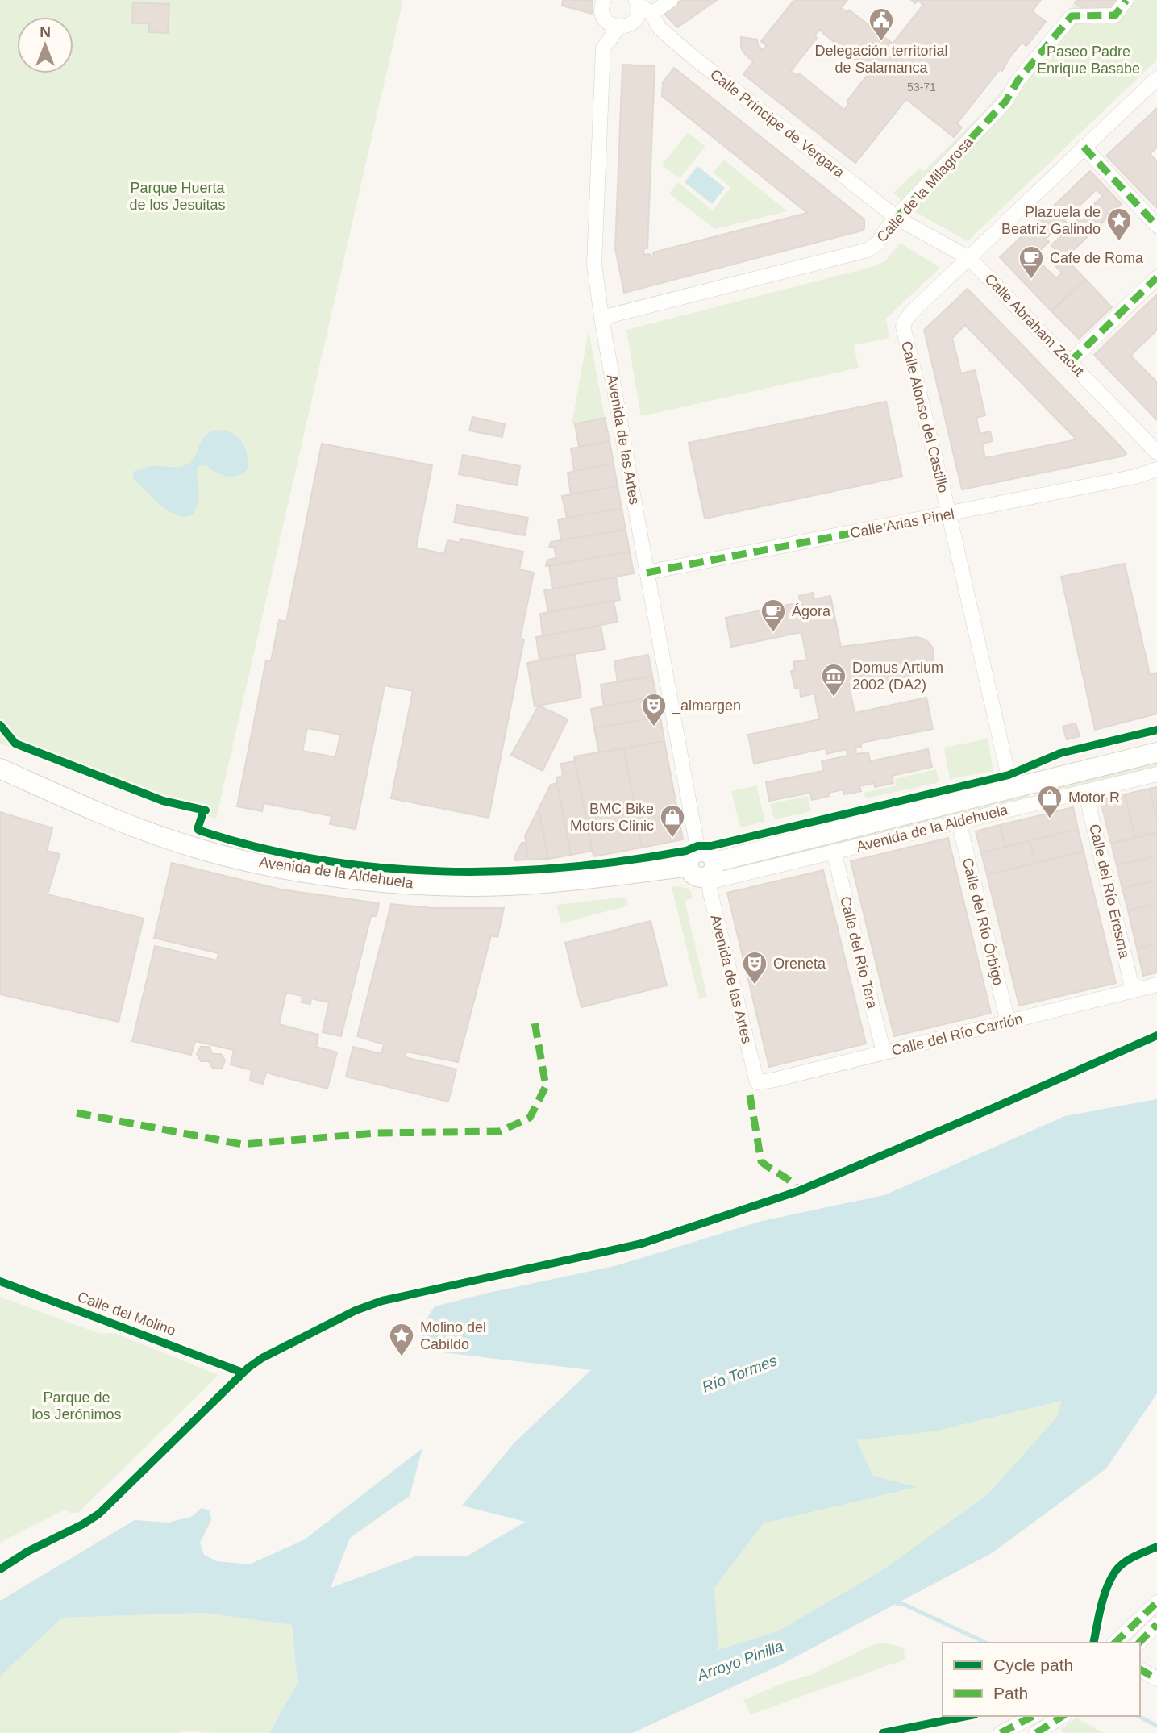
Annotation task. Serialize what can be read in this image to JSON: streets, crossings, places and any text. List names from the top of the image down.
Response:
{
  "streets": {
    "main road": ["Avenida de la Aldehuela"],
    "street": [
      "Calle Príncipe de Vergara",
      "Calle de la Milagrosa",
      "Calle Abraham Zacut",
      "Calle Alonso del Castillo",
      "Avenida de las Artes",
      "Calle Arias Pinel",
      "Calle del Río Eresma",
      "Calle del Río Órbigo",
      "Calle del Río Tera",
      "Calle del Río Carrión"
    ],
    "cycle path": ["Calle del Molino"]
  },
  "crossings": [
    ["Calle Príncipe de Vergara", "Calle de la Milagrosa"],
    ["Calle Príncipe de Vergara", "Calle Abraham Zacut"],
    ["Calle Príncipe de Vergara", "Avenida de las Artes"],
    ["Calle de la Milagrosa", "Calle Abraham Zacut"],
    ["Calle de la Milagrosa", "Avenida de las Artes"],
    ["Calle Abraham Zacut", "Calle Alonso del Castillo"],
    ["Calle Alonso del Castillo", "Calle Arias Pinel"],
    ["Calle Alonso del Castillo", "Avenida de la Aldehuela"],
    ["Avenida de las Artes", "Calle Arias Pinel"],
    ["Avenida de las Artes", "Avenida de la Aldehuela"],
    ["Avenida de las Artes", "Calle del Río Carrión"],
    ["Avenida de la Aldehuela", "Calle del Río Eresma"],
    ["Avenida de la Aldehuela", "Calle del Río Órbigo"],
    ["Avenida de la Aldehuela", "Calle del Río Tera"],
    ["Calle del Río Eresma", "Calle del Río Carrión"],
    ["Calle del Río Órbigo", "Calle del Río Carrión"],
    ["Calle del Río Tera", "Calle del Río Carrión"]
  ],
  "water": ["Río Tormes", "Arroyo Pinilla"],
  "parks": ["Paseo Padre Enrique Basabe", "Parque Huerta de los Jesuitas", "Parque de los Jerónimos"],
  "places": {
    "public building": ["Delegación territorial de Salamanca"],
    "place": ["Plazuela de Beatriz Galindo", "Molino del Cabildo"],
    "cafe": ["Cafe de Roma", "Ágora"],
    "museum": ["Domus Artium 2002 (DA2)"],
    "theatre": ["_almargen", "Oreneta"],
    "shop": ["Motor R", "BMC Bike Motors Clinic"]
  },
  "house_numbers": ["53-71"],
  "legend": ["Cycle path", "Path"],
  "north": "top"
}
